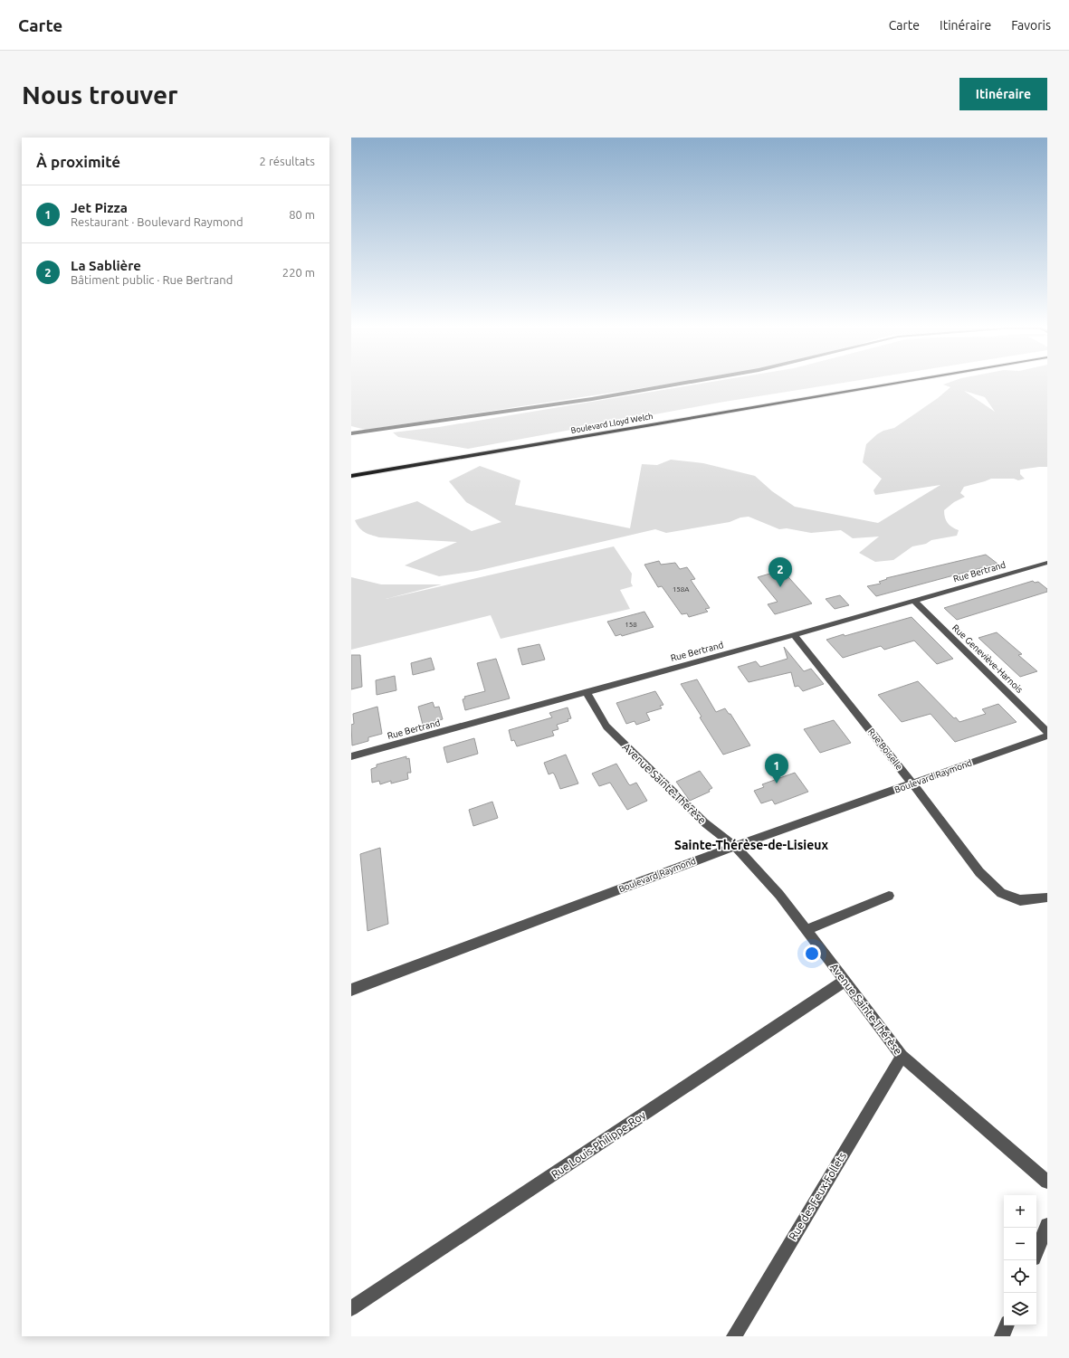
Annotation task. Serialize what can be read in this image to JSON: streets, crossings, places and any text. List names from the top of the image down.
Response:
{
  "streets": {
    "main road": ["Boulevard Lloyd Welch"],
    "street": [
      "Rue Bertrand",
      "Rue Geneviève-Harnois",
      "Rue Boiselle",
      "Boulevard Raymond",
      "Avenue Sainte-Thérèse",
      "Rue Louis-Philippe-Roy",
      "Rue des Feux-Follets"
    ]
  },
  "crossings": [
    ["Rue Bertrand", "Rue Geneviève-Harnois"],
    ["Rue Bertrand", "Rue Boiselle"],
    ["Rue Bertrand", "Avenue Sainte-Thérèse"],
    ["Rue Boiselle", "Boulevard Raymond"],
    ["Boulevard Raymond", "Avenue Sainte-Thérèse"],
    ["Avenue Sainte-Thérèse", "Rue Louis-Philippe-Roy"],
    ["Avenue Sainte-Thérèse", "Rue des Feux-Follets"]
  ],
  "districts": ["Sainte-Thérèse-de-Lisieux"],
  "house_numbers": ["158A", "158"],
  "page": {
    "header": "Carte",
    "nav": ["Carte", "Itinéraire", "Favoris"],
    "buttons": "Itinéraire",
    "title": "Nous trouver",
    "heading": ["À proximité", "2 résultats"],
    "list": [
      {
        "mark": "1",
        "name": "Jet Pizza",
        "note": "Restaurant · Boulevard Raymond",
        "value": "80 m"
      },
      {
        "mark": "2",
        "name": "La Sablière",
        "note": "Bâtiment public · Rue Bertrand",
        "value": "220 m"
      }
    ],
    "pins": ["2", "1"],
    "map_buttons": ["+", "−"]
  }
}
